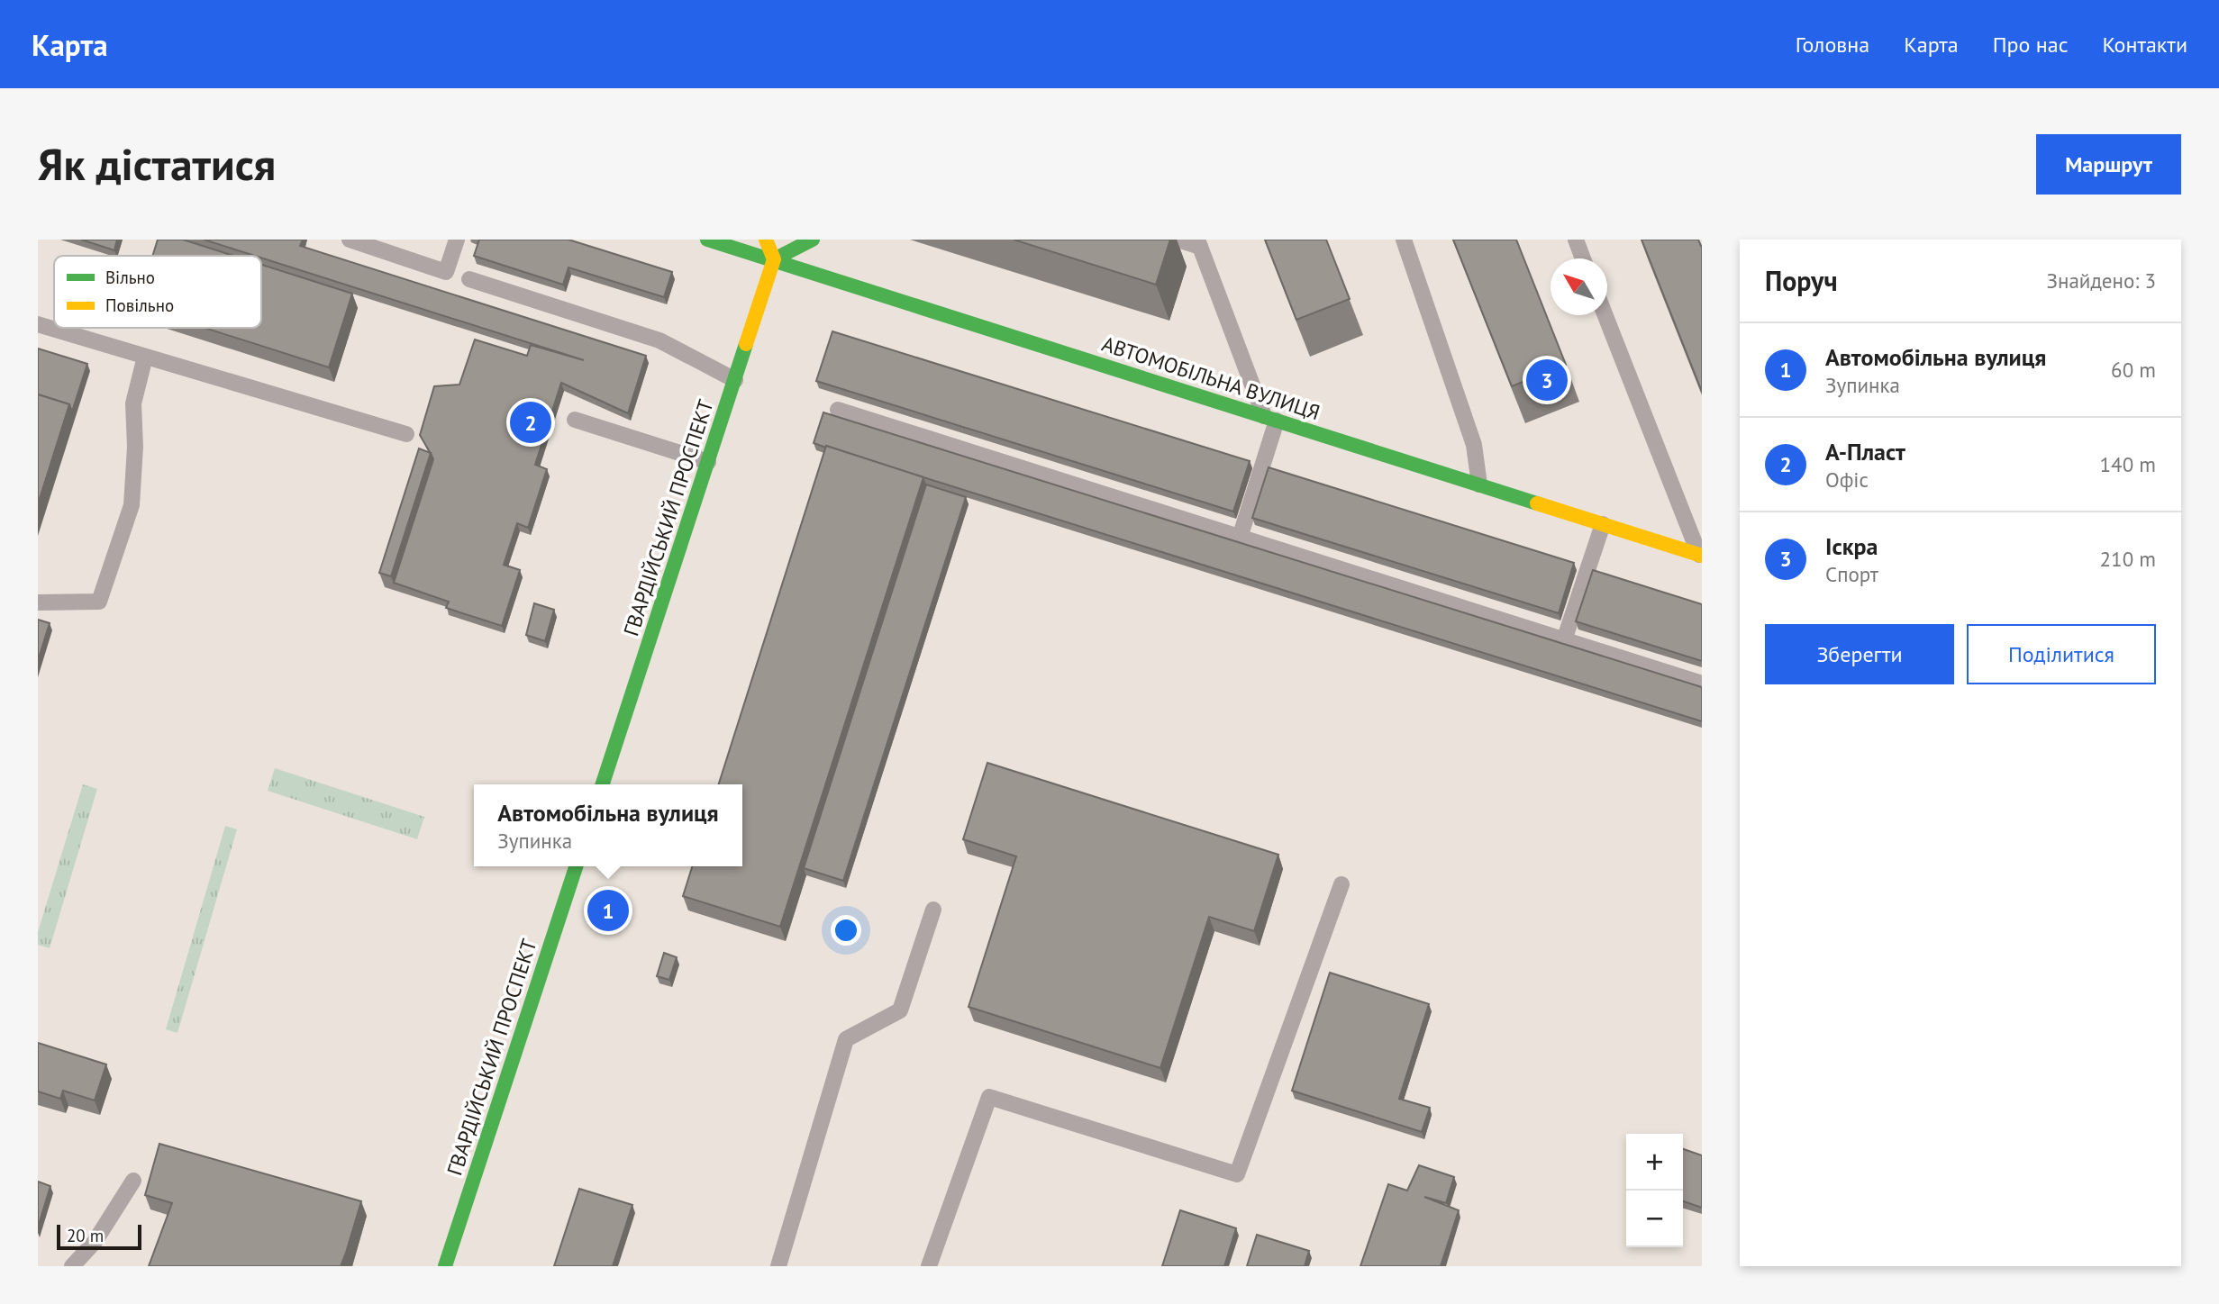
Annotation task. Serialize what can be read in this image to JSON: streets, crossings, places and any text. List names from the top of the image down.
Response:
{
  "streets": {
    "main road": ["АВТОМОБІЛЬНА ВУЛИЦЯ", "ГВАРДІЙСЬКИЙ ПРОСПЕКТ"]
  },
  "crossings": [
    ["АВТОМОБІЛЬНА ВУЛИЦЯ", "ГВАРДІЙСЬКИЙ ПРОСПЕКТ"]
  ],
  "legend": ["Вільно", "Повільно"],
  "scale_bar": "20 m",
  "north": "top left",
  "page": {
    "header": "Карта",
    "nav": [
      "Головна",
      "Карта",
      "Про нас",
      "Контакти"
    ],
    "buttons": [
      "Маршрут",
      ["Зберегти", "Поділитися"]
    ],
    "title": "Як дістатися",
    "heading": ["Поруч", "Знайдено: 3"],
    "list": [
      {
        "mark": "1",
        "name": "Автомобільна вулиця",
        "note": "Зупинка",
        "value": "60 m"
      },
      {
        "mark": "2",
        "name": "А-Пласт",
        "note": "Офіс",
        "value": "140 m"
      },
      {
        "mark": "3",
        "name": "Іскра",
        "note": "Спорт",
        "value": "210 m"
      }
    ],
    "pins": ["3", "2", "1"],
    "popup": ["Автомобільна вулиця", "Зупинка"],
    "map_buttons": ["+", "−"],
    "scale": "20 m"
  }
}
